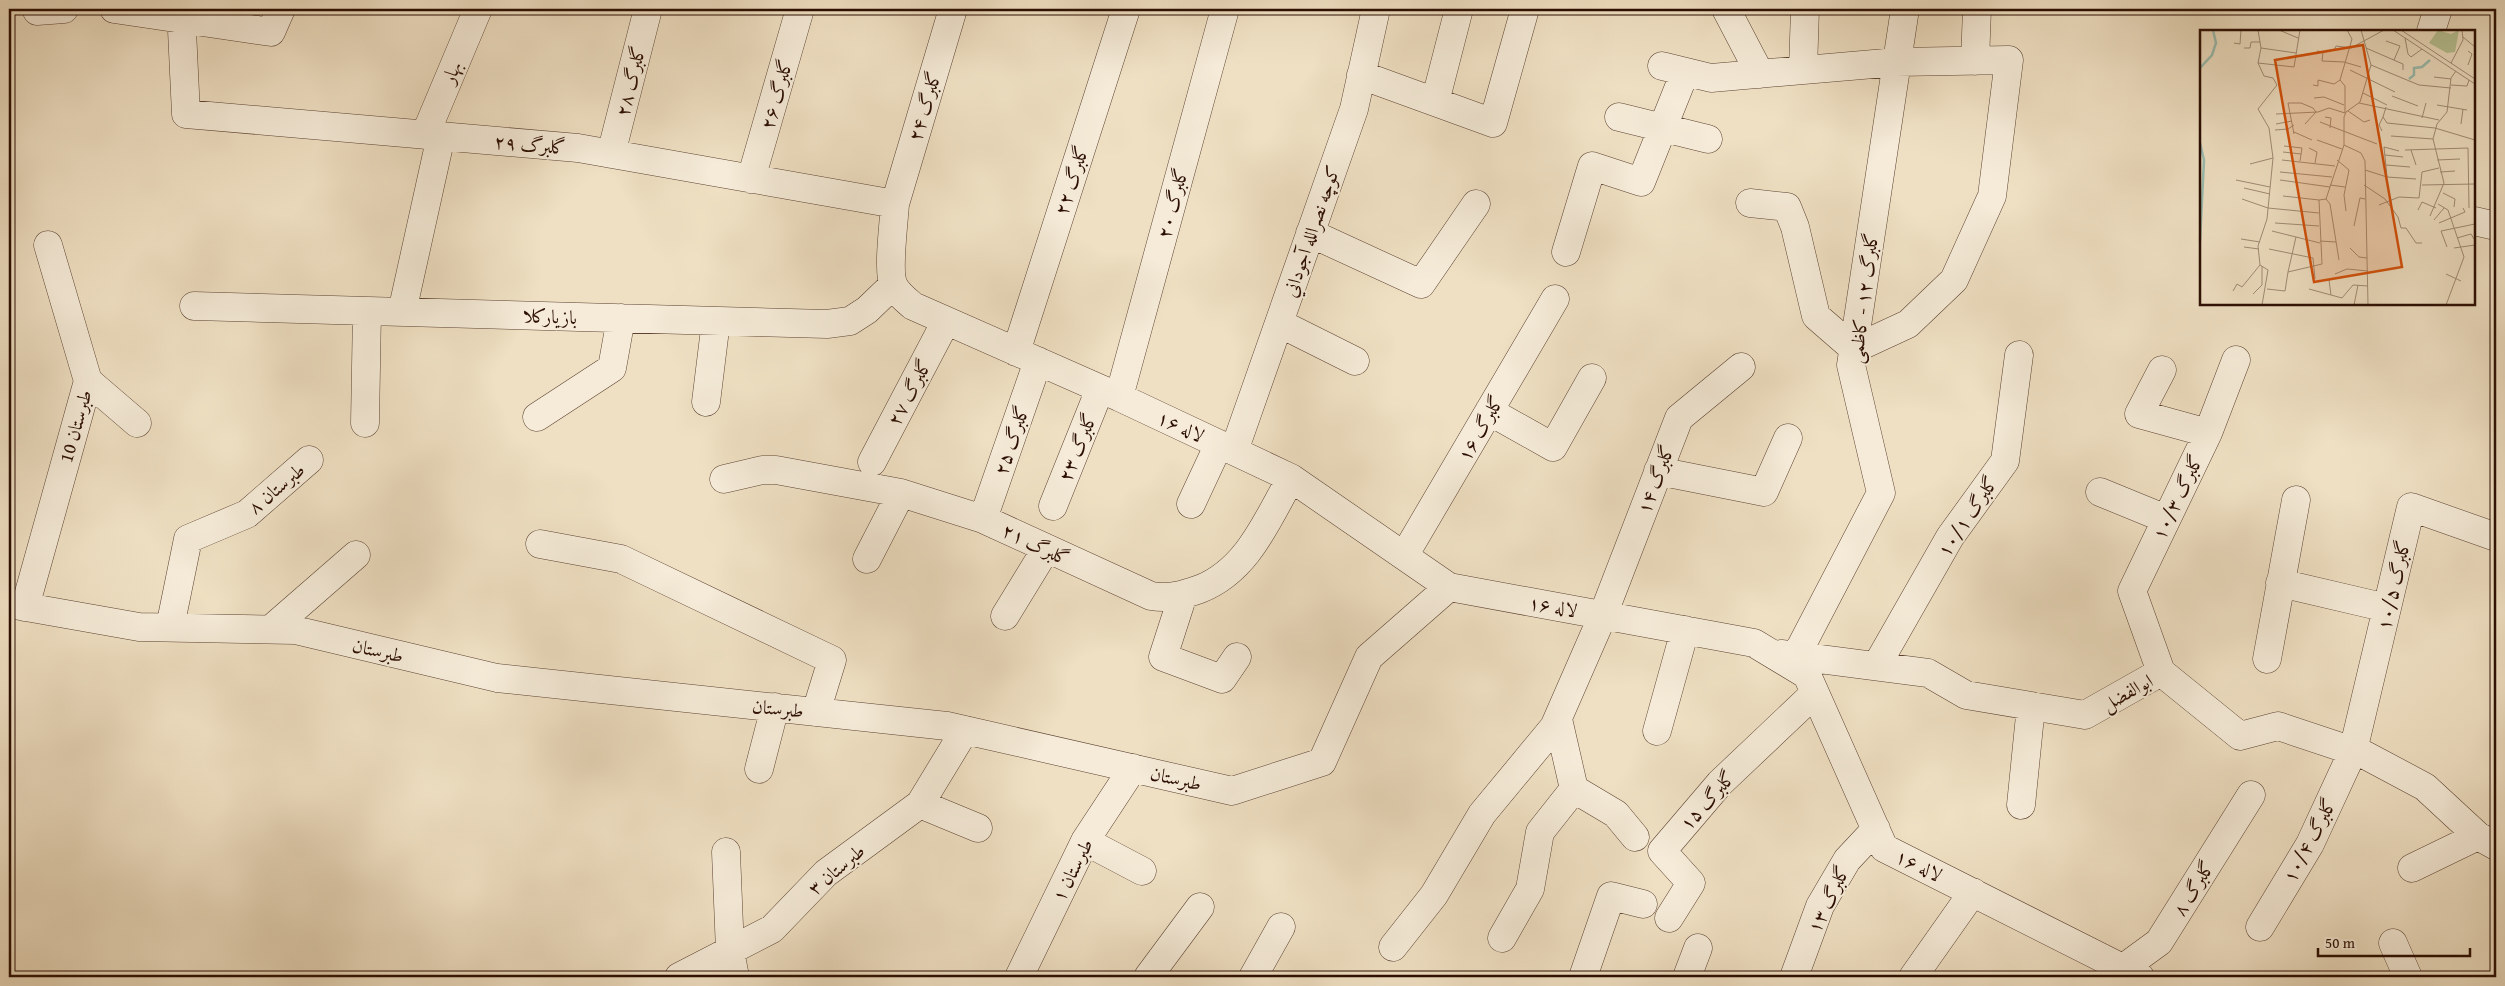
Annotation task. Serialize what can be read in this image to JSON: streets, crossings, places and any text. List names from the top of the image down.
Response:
{
  "streets": {
    "street": [
      "بهار",
      "گلبرگ ۲۸",
      "گلبرگ ۲۶",
      "گلبرگ ۲۴",
      "گلبرگ ۲۹",
      "گلبرگ ۲۲",
      "گلبرگ ۲۰",
      "كوچه نصرالله آجوداني",
      "گلبرگ ۱۲ - کاظمی",
      "بازیارکلا",
      "گلبرگ ۲۷",
      "طبرستان 10",
      "لاله ۱۶",
      "گلبرگ ۱۶",
      "گلبرگ ۲۵",
      "گلبرگ ۲۳",
      "گلبرگ ۱۴",
      "طبرستان ۸",
      "گلبرگ ۱۰/۳",
      "گلبرگ ۱۰/۱",
      "گلبرگ ۲۱",
      "گلبرگ ۱۰/۵",
      "طبرستان",
      "ابوالفضل",
      "گلبرگ ۱۵",
      "گلبرگ ۱۰/۴",
      "طبرستان ۳",
      "طبرستان ۱",
      "گلبرگ ۸",
      "گلبرگ ۱۳"
    ]
  },
  "crossings": [
    ["بهار", "گلبرگ ۲۹"],
    ["بهار", "بازیارکلا"],
    ["گلبرگ ۲۸", "گلبرگ ۲۹"],
    ["گلبرگ ۲۶", "گلبرگ ۲۹"],
    ["گلبرگ ۲۴", "گلبرگ ۲۹"],
    ["گلبرگ ۲۲", "لاله ۱۶"],
    ["گلبرگ ۲۲", "گلبرگ ۲۵"],
    ["گلبرگ ۲۰", "لاله ۱۶"],
    ["گلبرگ ۲۰", "گلبرگ ۲۳"],
    ["كوچه نصرالله آجوداني", "لاله ۱۶"],
    ["گلبرگ ۱۲ - کاظمی", "لاله ۱۶"],
    ["گلبرگ ۱۲ - کاظمی", "ابوالفضل"],
    ["بازیارکلا", "لاله ۱۶"],
    ["گلبرگ ۲۷", "لاله ۱۶"],
    ["طبرستان 10", "طبرستان"],
    ["لاله ۱۶", "گلبرگ ۱۶"],
    ["لاله ۱۶", "گلبرگ ۲۵"],
    ["لاله ۱۶", "گلبرگ ۲۳"],
    ["لاله ۱۶", "گلبرگ ۱۴"],
    ["لاله ۱۶", "گلبرگ ۲۱"],
    ["لاله ۱۶", "طبرستان"],
    ["لاله ۱۶", "ابوالفضل"],
    ["لاله ۱۶", "گلبرگ ۱۵"],
    ["لاله ۱۶", "گلبرگ ۸"],
    ["لاله ۱۶", "گلبرگ ۱۳"],
    ["گلبرگ ۲۵", "گلبرگ ۲۱"],
    ["طبرستان ۸", "طبرستان"],
    ["گلبرگ ۱۰/۳", "ابوالفضل"],
    ["گلبرگ ۱۰/۱", "ابوالفضل"],
    ["گلبرگ ۱۰/۵", "ابوالفضل"],
    ["گلبرگ ۱۰/۵", "گلبرگ ۱۰/۴"],
    ["طبرستان", "طبرستان ۳"],
    ["طبرستان", "طبرستان ۱"],
    ["ابوالفضل", "گلبرگ ۱۰/۴"]
  ],
  "scale_bar": "50 m"
}
